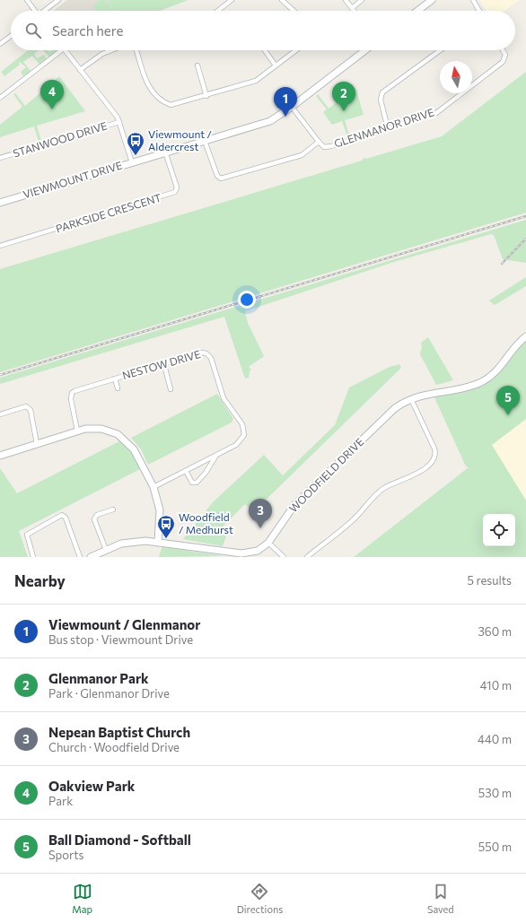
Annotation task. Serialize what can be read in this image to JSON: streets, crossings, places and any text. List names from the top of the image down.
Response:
{
  "streets": {
    "street": [
      "GLENMANOR DRIVE",
      "STANWOOD DRIVE",
      "VIEWMOUNT DRIVE",
      "PARKSIDE CRESCENT",
      "NESTOW DRIVE",
      "WOODFIELD DRIVE"
    ]
  },
  "crossings": [
    ["GLENMANOR DRIVE", "VIEWMOUNT DRIVE"],
    ["VIEWMOUNT DRIVE", "PARKSIDE CRESCENT"]
  ],
  "places": {
    "bus stop": ["Viewmount / Aldercrest", "Woodfield / Medhurst"]
  },
  "north": "top",
  "page": {
    "search": "Search here",
    "pins": [
      "4",
      "2",
      "1",
      "5",
      "3"
    ],
    "heading": ["Nearby", "5 results"],
    "list": [
      {
        "mark": "1",
        "name": "Viewmount / Glenmanor",
        "note": "Bus stop · Viewmount Drive",
        "value": "360 m"
      },
      {
        "mark": "2",
        "name": "Glenmanor Park",
        "note": "Park · Glenmanor Drive",
        "value": "410 m"
      },
      {
        "mark": "3",
        "name": "Nepean Baptist Church",
        "note": "Church · Woodfield Drive",
        "value": "440 m"
      },
      {
        "mark": "4",
        "name": "Oakview Park",
        "note": "Park",
        "value": "530 m"
      },
      {
        "mark": "5",
        "name": "Ball Diamond - Softball",
        "note": "Sports",
        "value": "550 m"
      }
    ],
    "nav": ["Map", "Directions", "Saved"]
  }
}
